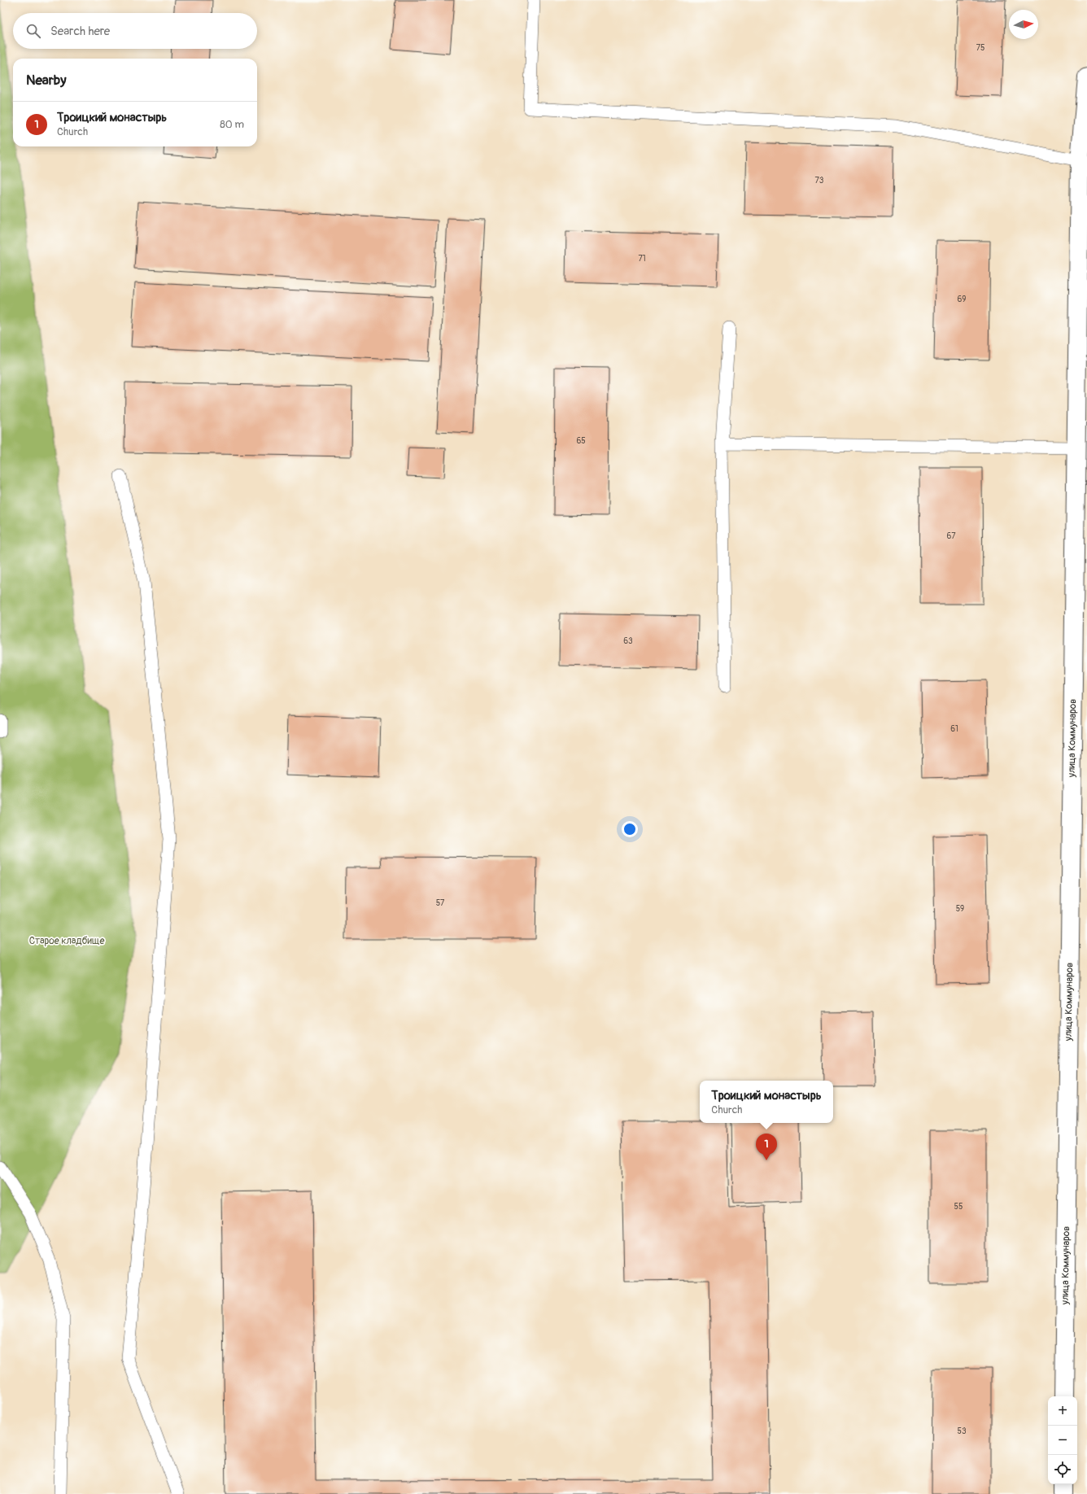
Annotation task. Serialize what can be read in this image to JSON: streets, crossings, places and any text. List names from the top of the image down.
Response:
{
  "streets": {
    "main road": ["улица Коммунаров"]
  },
  "parks": ["Старое кладбище"],
  "house_numbers": [
    "75",
    "73",
    "71",
    "69",
    "65",
    "67",
    "63",
    "61",
    "57",
    "59",
    "55",
    "53"
  ],
  "north": "right",
  "page": {
    "search": "Search here",
    "heading": "Nearby",
    "list": [
      {
        "mark": "1",
        "name": "Троицкий монастырь",
        "note": "Church",
        "value": "80 m"
      }
    ],
    "popup": ["Троицкий монастырь", "Church"],
    "pins": "1",
    "map_buttons": ["+", "−"]
  }
}
